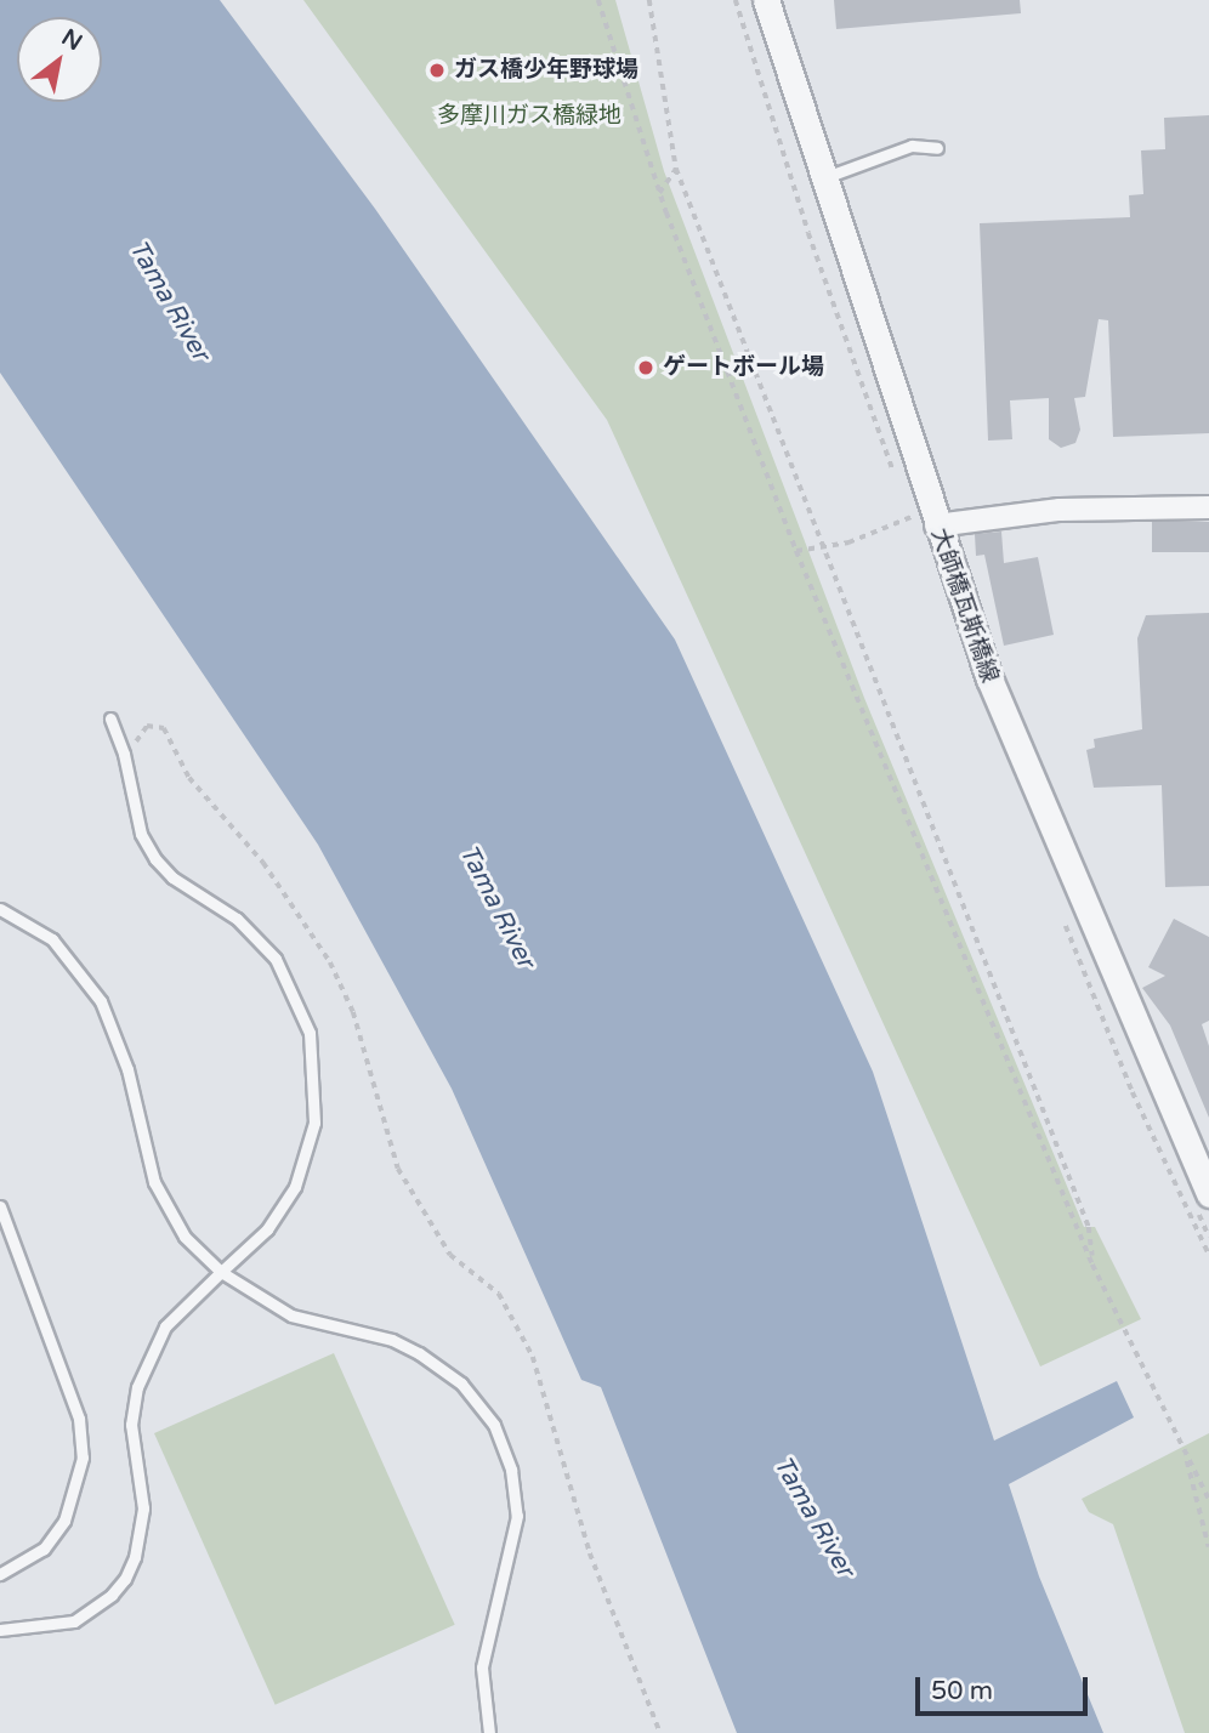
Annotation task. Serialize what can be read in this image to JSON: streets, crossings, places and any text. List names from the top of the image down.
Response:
{
  "streets": {
    "street": ["大師橋瓦斯橋線"]
  },
  "water": ["Tama River"],
  "parks": ["多摩川ガス橋緑地"],
  "places": ["ガス橋少年野球場", "ゲートボール場"],
  "scale_bar": "50 m",
  "north": "top right"
}
